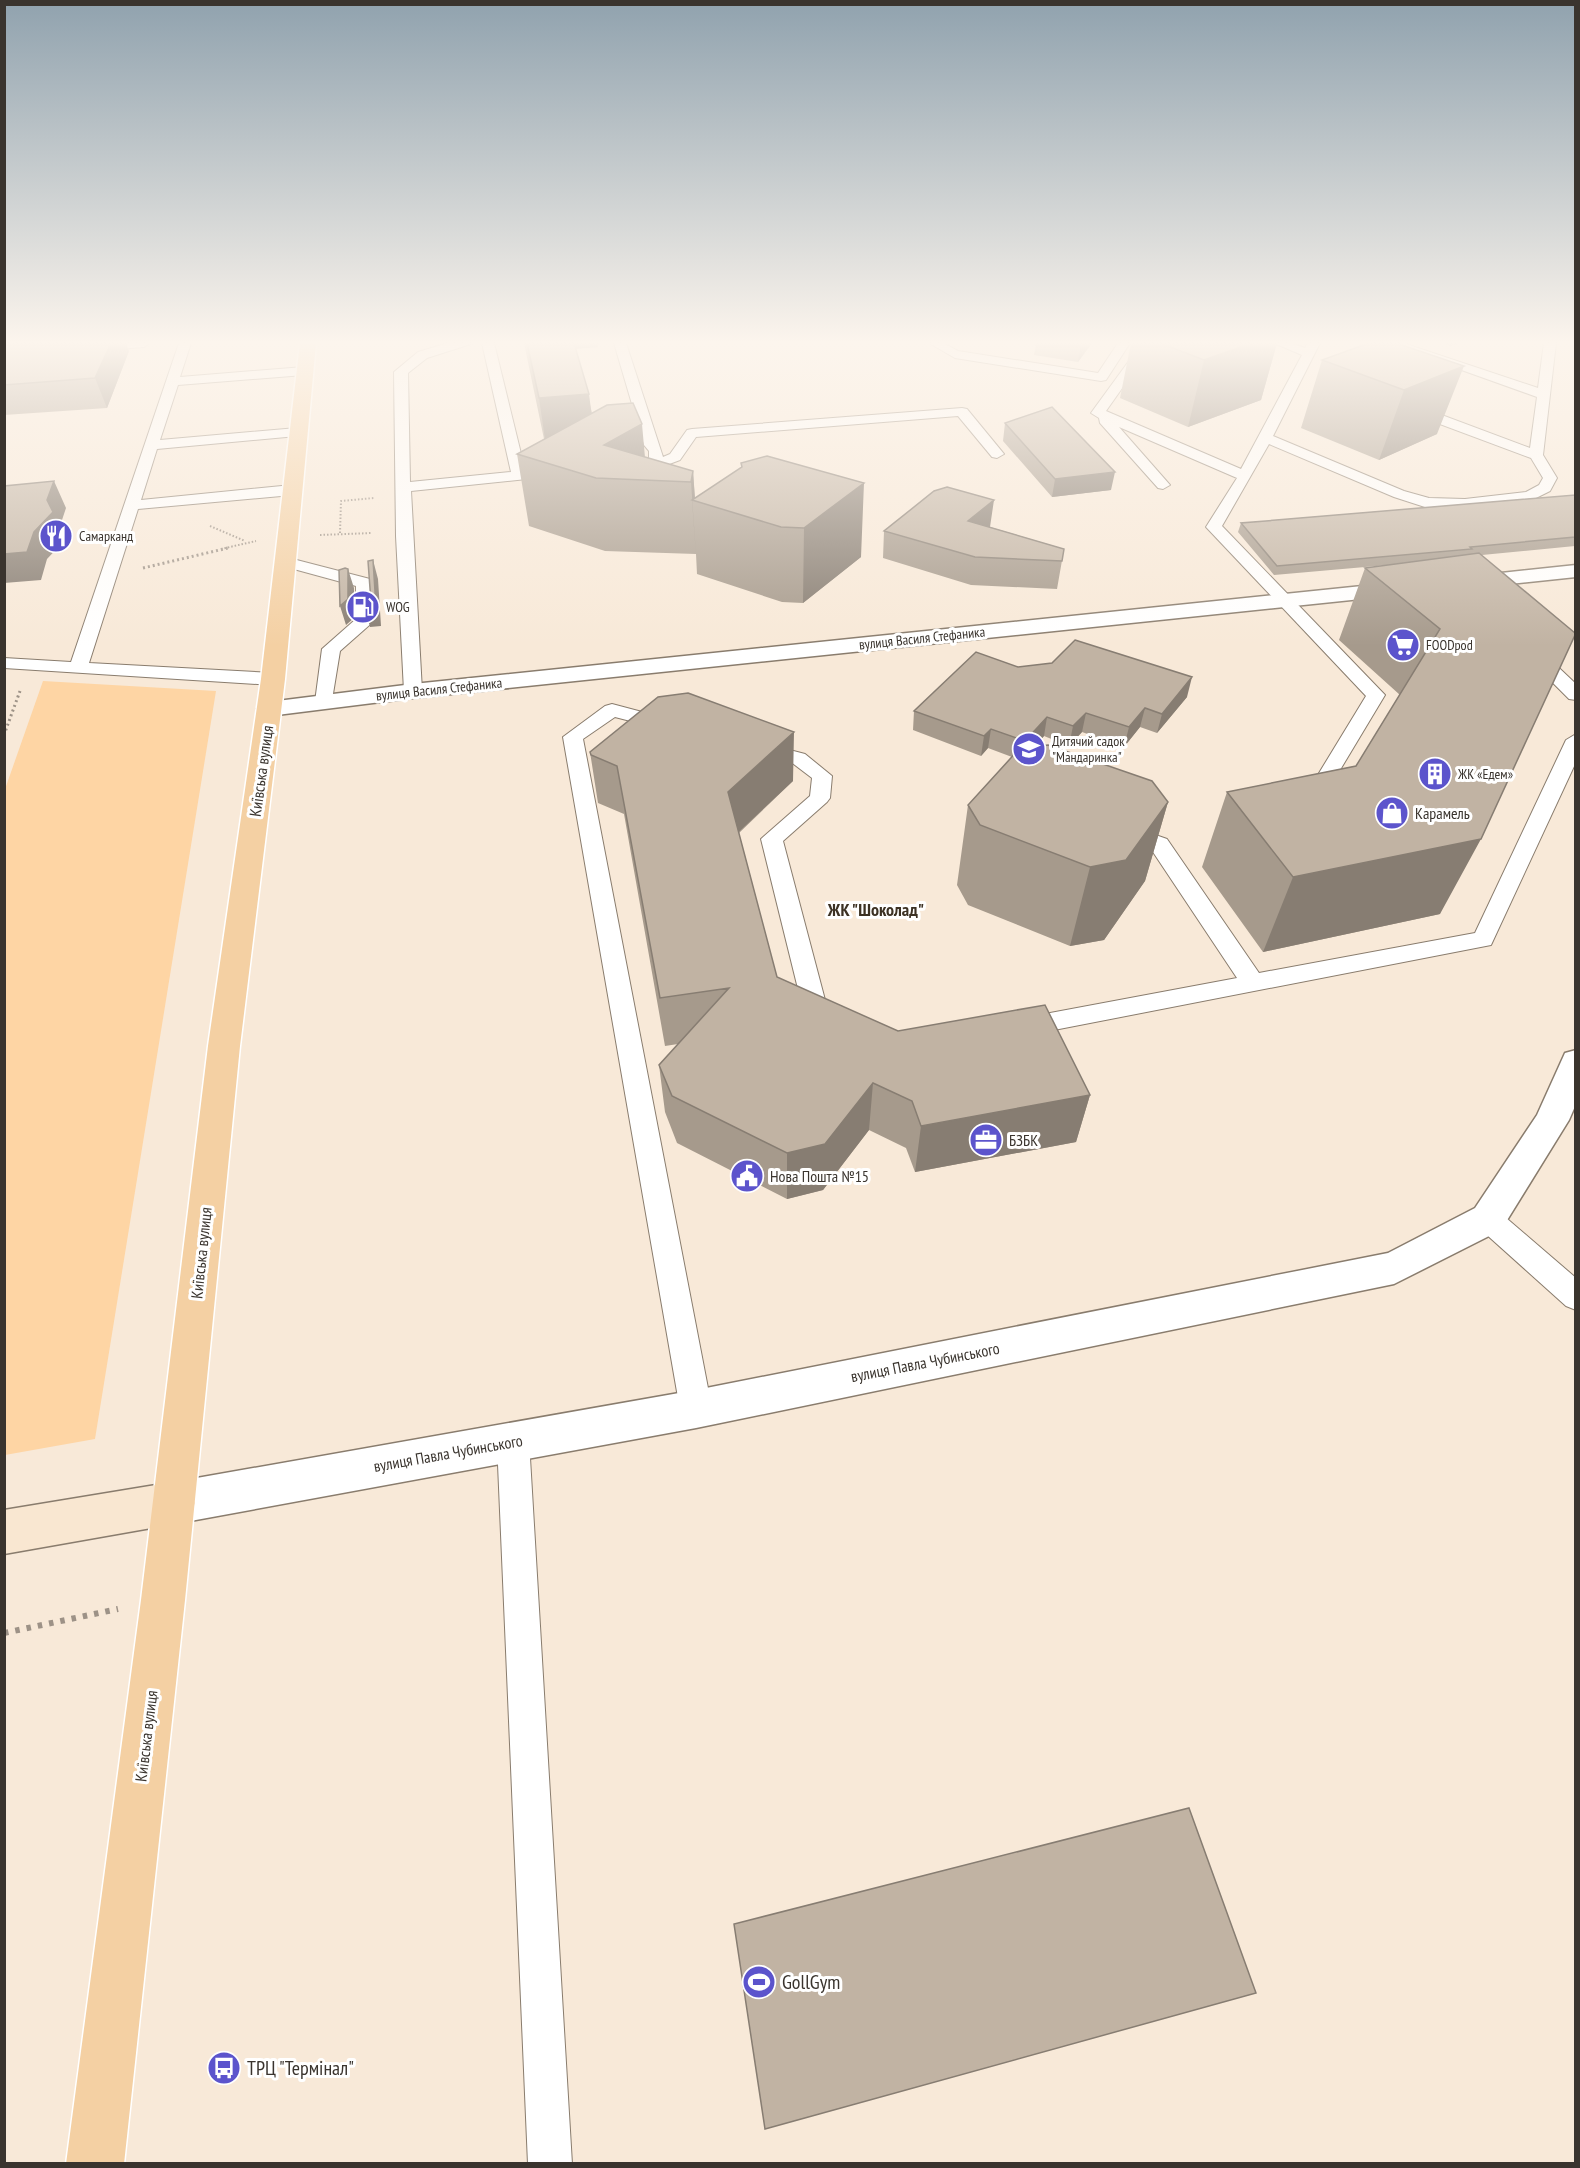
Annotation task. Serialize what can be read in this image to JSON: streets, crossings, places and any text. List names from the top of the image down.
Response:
{
  "streets": {
    "main road": ["Київська вулиця"],
    "street": ["вулиця Василя Стефаника", "вулиця Павла Чубинського"]
  },
  "crossings": [
    ["вулиця Василя Стефаника", "Київська вулиця"],
    ["Київська вулиця", "вулиця Павла Чубинського"]
  ],
  "districts": ["ЖК \"Шоколад\""],
  "places": {
    "restaurant": ["Самарканд"],
    "fuel station": ["WOG"],
    "supermarket": ["FOODpod"],
    "school or university": ["Дитячий садок \"Мандаринка\""],
    "building": ["ЖК «Едем»"],
    "shop": ["Карамель"],
    "office": ["БЗБК"],
    "public building": ["Нова Пошта №15"],
    "sports": ["GollGym"],
    "bus stop": ["ТРЦ \"Термінал\""]
  }
}
